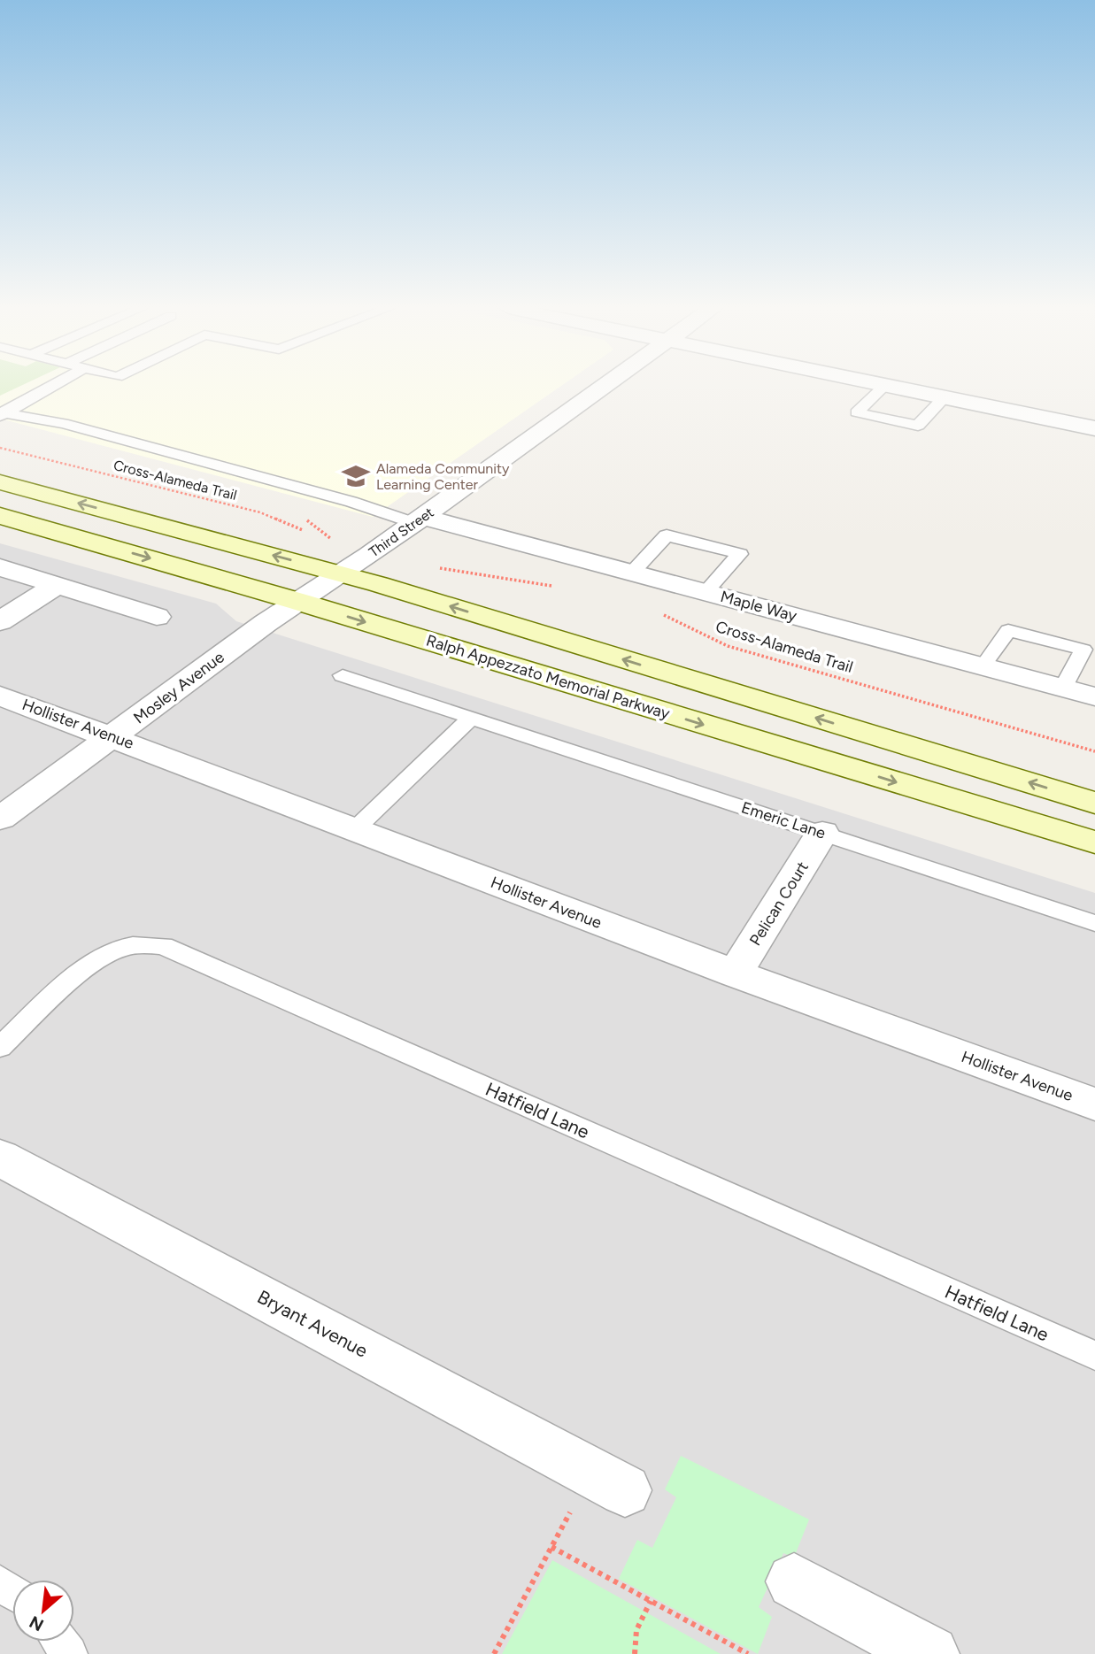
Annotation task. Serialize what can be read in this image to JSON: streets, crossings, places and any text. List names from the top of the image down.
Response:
{
  "streets": {
    "street": [
      "Third Street",
      "Maple Way",
      "Ralph Appezzato Memorial Parkway",
      "Mosley Avenue",
      "Hollister Avenue",
      "Pelican Court",
      "Bryant Avenue"
    ],
    "lane": ["Emeric Lane", "Hatfield Lane"],
    "path": ["Cross-Alameda Trail"]
  },
  "crossings": [
    ["Third Street", "Maple Way"],
    ["Third Street", "Ralph Appezzato Memorial Parkway"],
    ["Third Street", "Mosley Avenue"],
    ["Ralph Appezzato Memorial Parkway", "Mosley Avenue"],
    ["Mosley Avenue", "Hollister Avenue"],
    ["Hollister Avenue", "Pelican Court"],
    ["Emeric Lane", "Pelican Court"]
  ],
  "places": {
    "school or university": ["Alameda Community Learning Center"]
  },
  "north": "bottom left"
}
